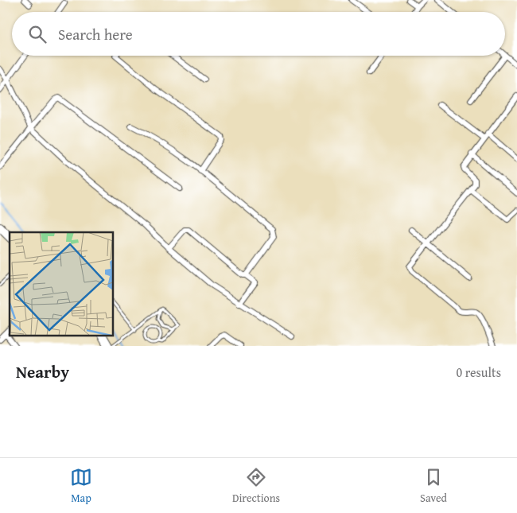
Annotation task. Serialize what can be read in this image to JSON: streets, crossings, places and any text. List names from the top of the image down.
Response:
{
  "page": {
    "search": "Search here",
    "heading": ["Nearby", "0 results"],
    "nav": ["Map", "Directions", "Saved"]
  }
}
